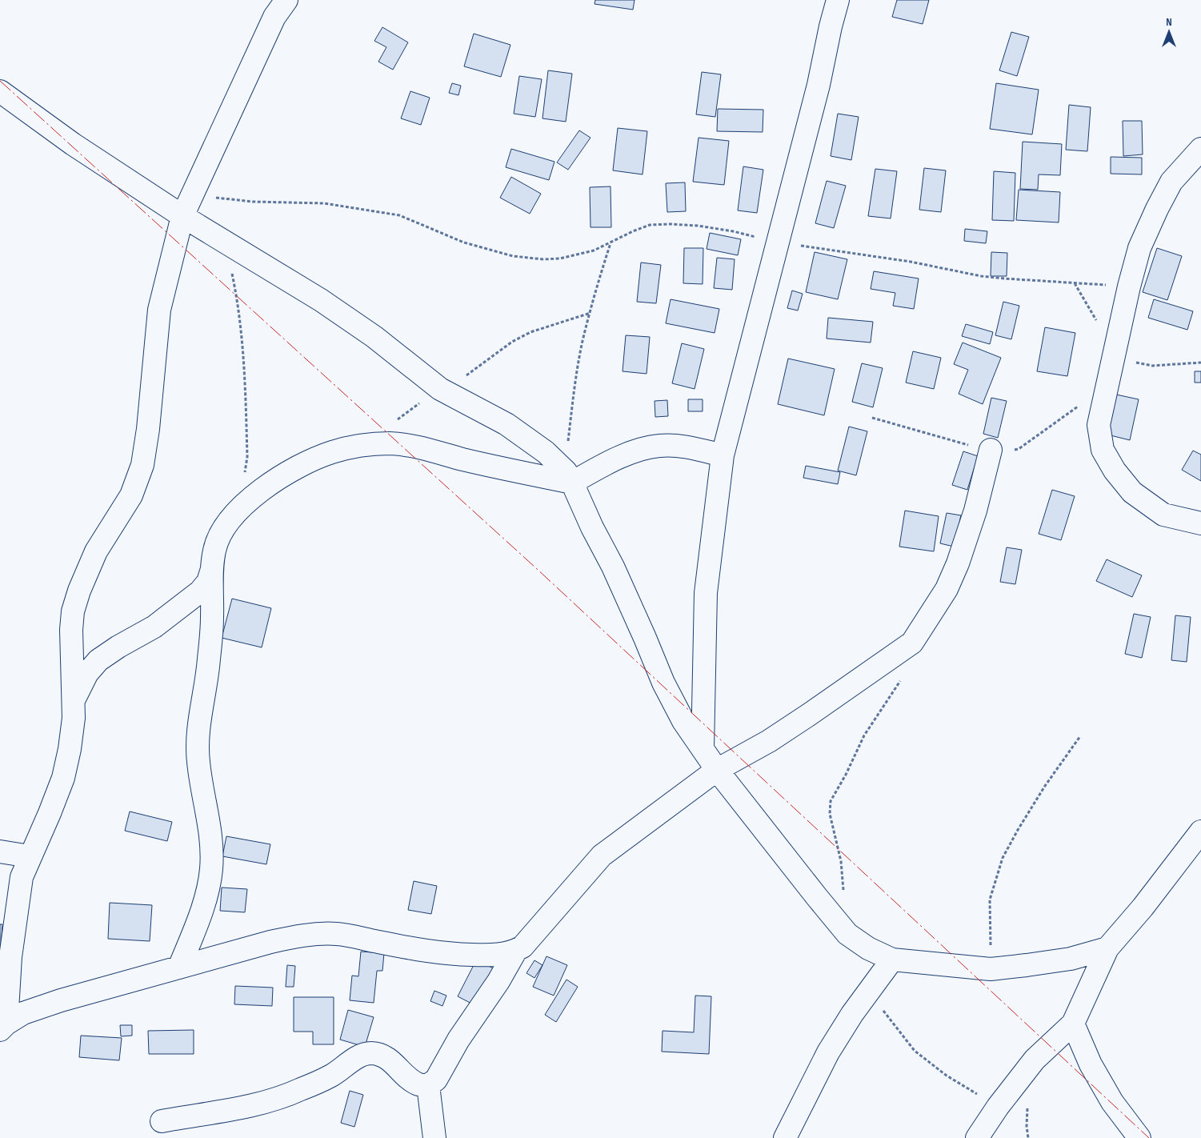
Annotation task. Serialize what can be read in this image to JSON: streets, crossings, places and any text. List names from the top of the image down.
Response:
{
  "north": "top"
}
